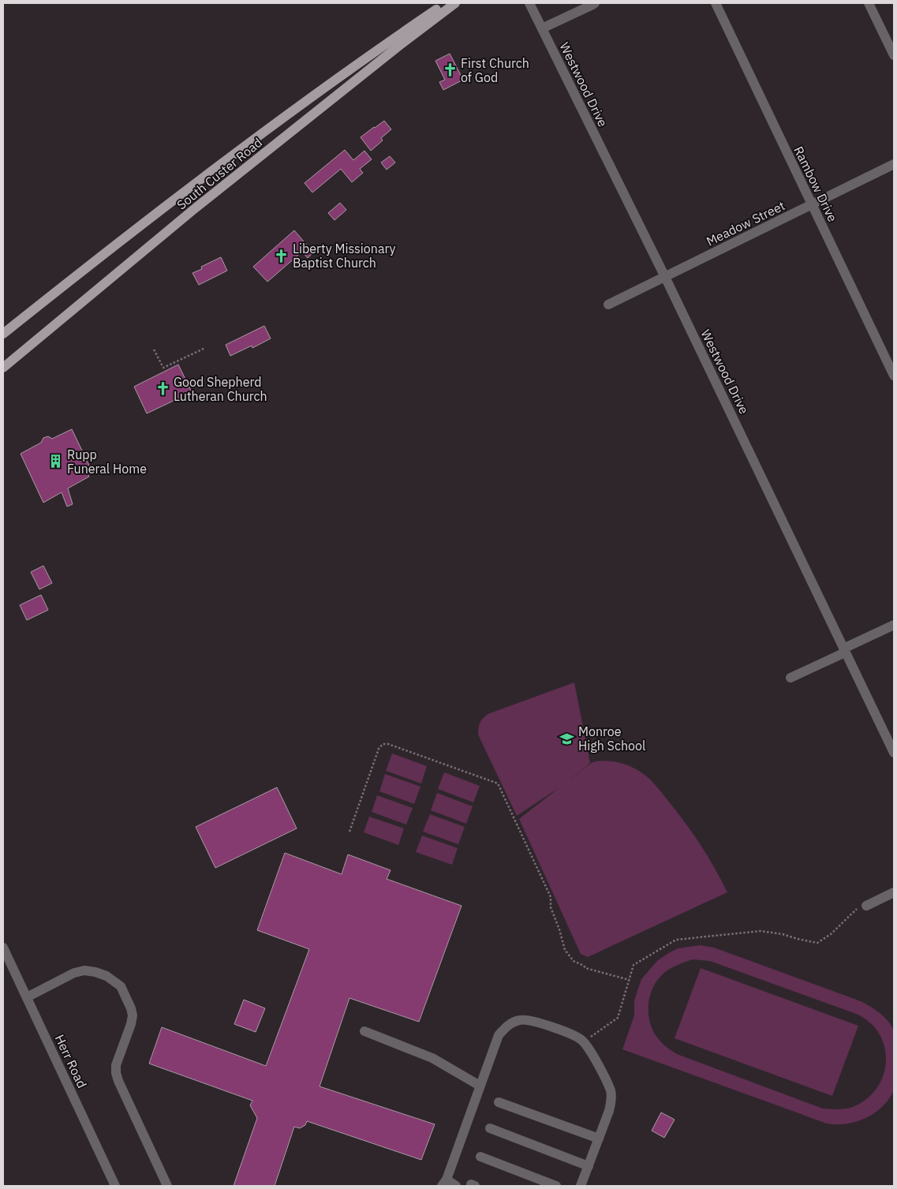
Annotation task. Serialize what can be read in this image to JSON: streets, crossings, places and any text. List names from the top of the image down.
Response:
{
  "streets": {
    "main road": ["South Custer Road"],
    "street": [
      "Westwood Drive",
      "Rambow Drive",
      "Meadow Street",
      "Herr Road"
    ]
  },
  "crossings": [
    ["Westwood Drive", "Meadow Street"],
    ["Rambow Drive", "Meadow Street"]
  ],
  "places": {
    "church": ["First Church of God", "Liberty Missionary Baptist Church", "Good Shepherd Lutheran Church"],
    "building": ["Rupp Funeral Home"],
    "school or university": ["Monroe High School"]
  }
}
